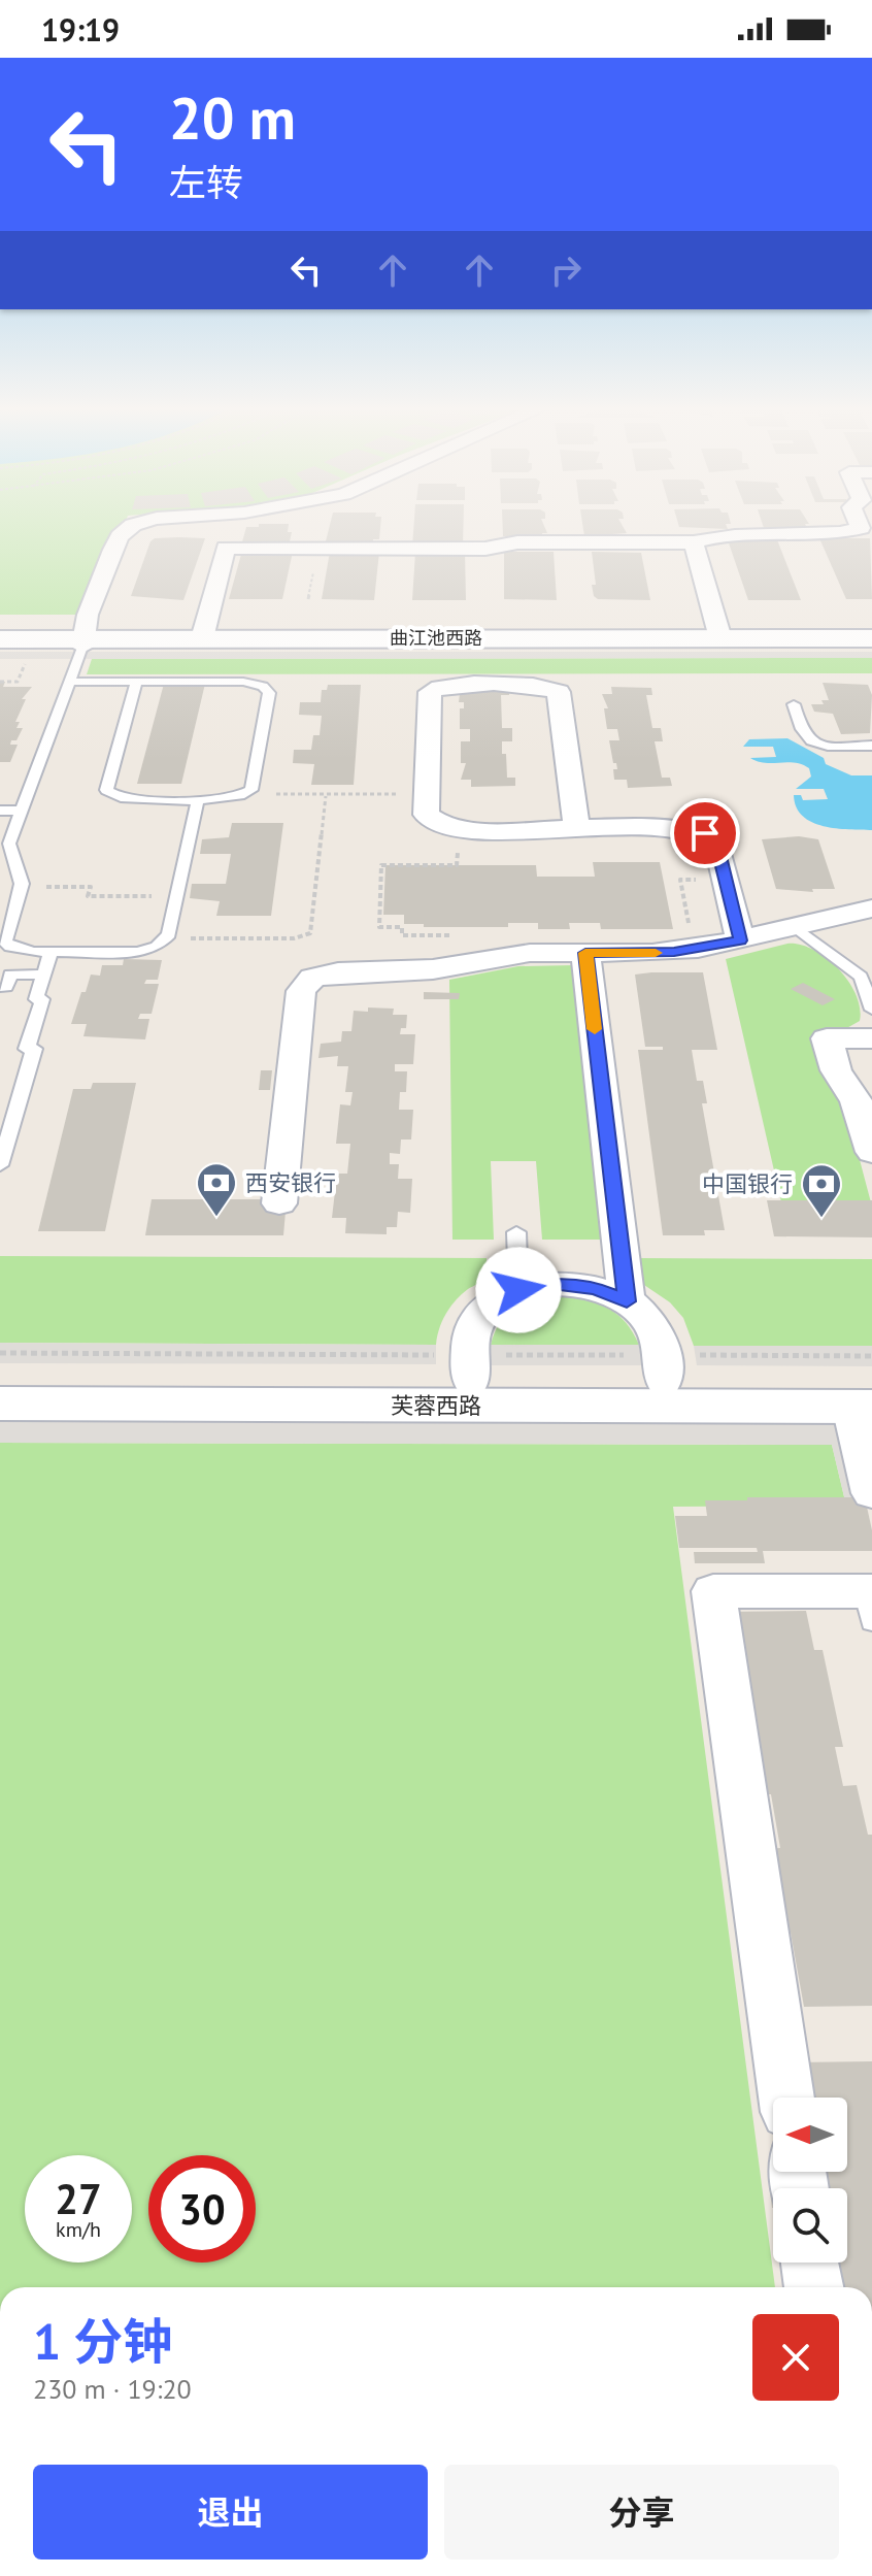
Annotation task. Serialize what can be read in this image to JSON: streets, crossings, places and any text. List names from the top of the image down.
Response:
{
  "streets": {
    "street": ["曲江池西路", "芙蓉西路"]
  },
  "places": {
    "bank": ["西安银行", "中国银行"]
  },
  "north": "left",
  "page": {
    "status": "19:19",
    "turn": ["20 m", "左转"],
    "speed": "27 km/h",
    "limit": "30",
    "heading": ["1 分钟", "230 m · 19:20"],
    "buttons": ["退出", "分享"]
  }
}
